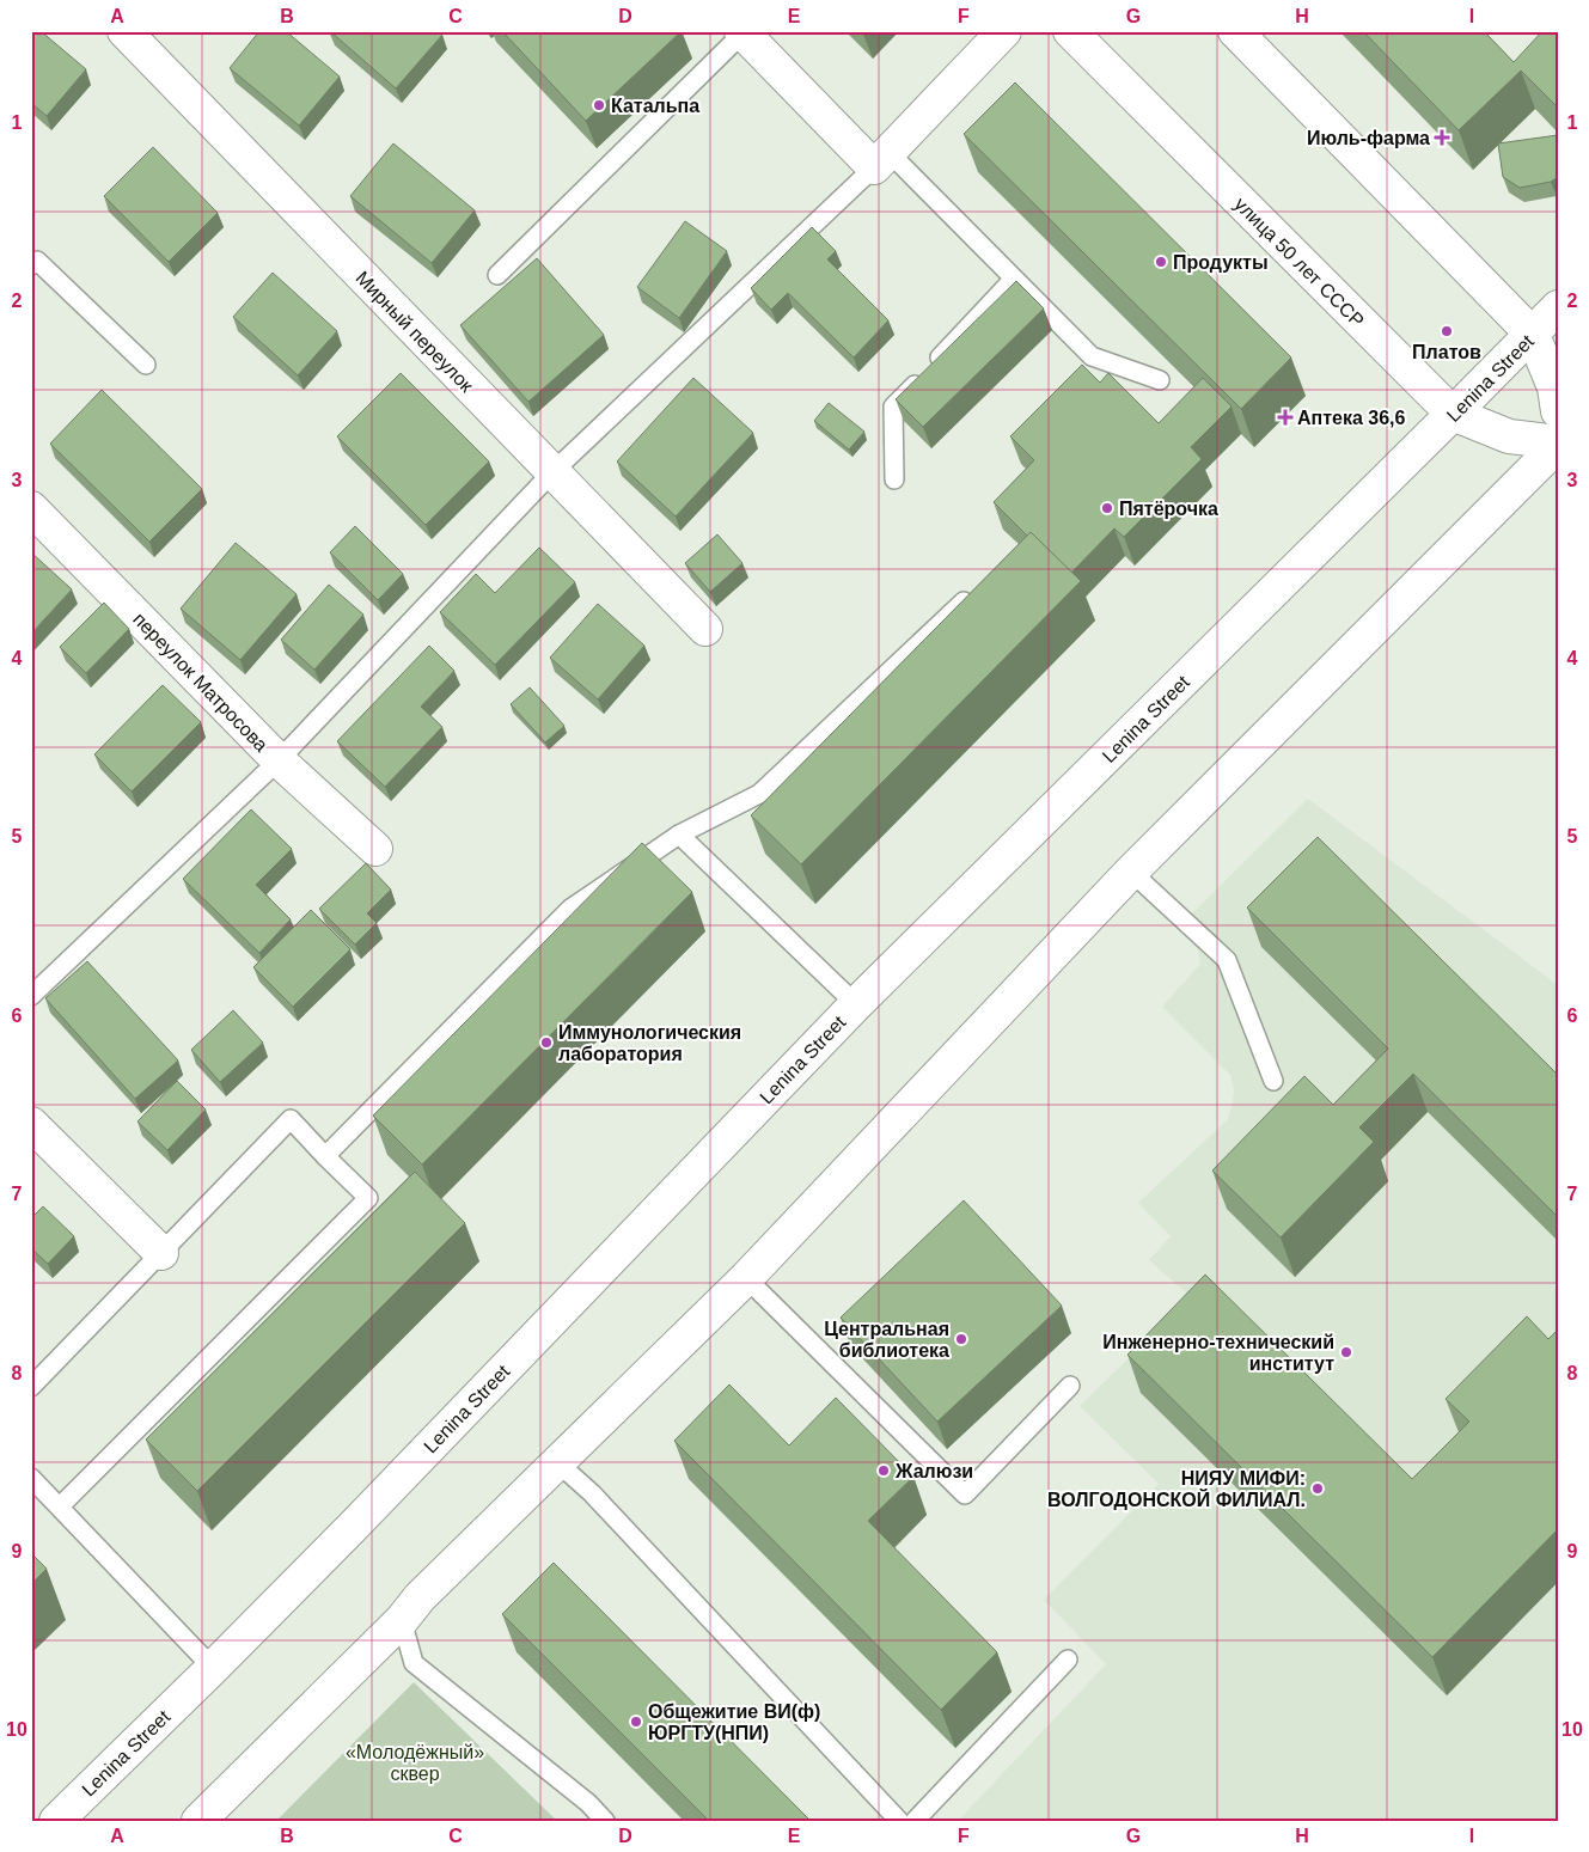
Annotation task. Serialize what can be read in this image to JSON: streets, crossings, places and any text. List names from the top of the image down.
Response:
{
  "streets": {
    "street": [
      "улица 50 лет СССР",
      "Мирный переулок",
      "Lenina Street",
      "переулок Матросова"
    ]
  },
  "crossings": [
    ["улица 50 лет СССР", "Lenina Street"]
  ],
  "parks": ["«Молодёжный» сквер"],
  "places": {
    "other": [
      "Катальпа",
      "Продукты",
      "Платов",
      "Пятёрочка",
      "Иммунологическия лаборатория",
      "Центральная библиотека",
      "Инженерно-технический институт",
      "Жалюзи",
      "НИЯУ МИФИ: ВОЛГОДОНСКОЙ ФИЛИАЛ.",
      "Общежитие ВИ(ф) ЮРГТУ(НПИ)"
    ],
    "health": ["Июль-фарма", "Аптека 36,6"]
  },
  "grid": {
    "columns": [
      "A",
      "B",
      "C",
      "D",
      "E",
      "F",
      "G",
      "H",
      "I"
    ],
    "rows": [
      "1",
      "2",
      "3",
      "4",
      "5",
      "6",
      "7",
      "8",
      "9",
      "10"
    ]
  }
}
